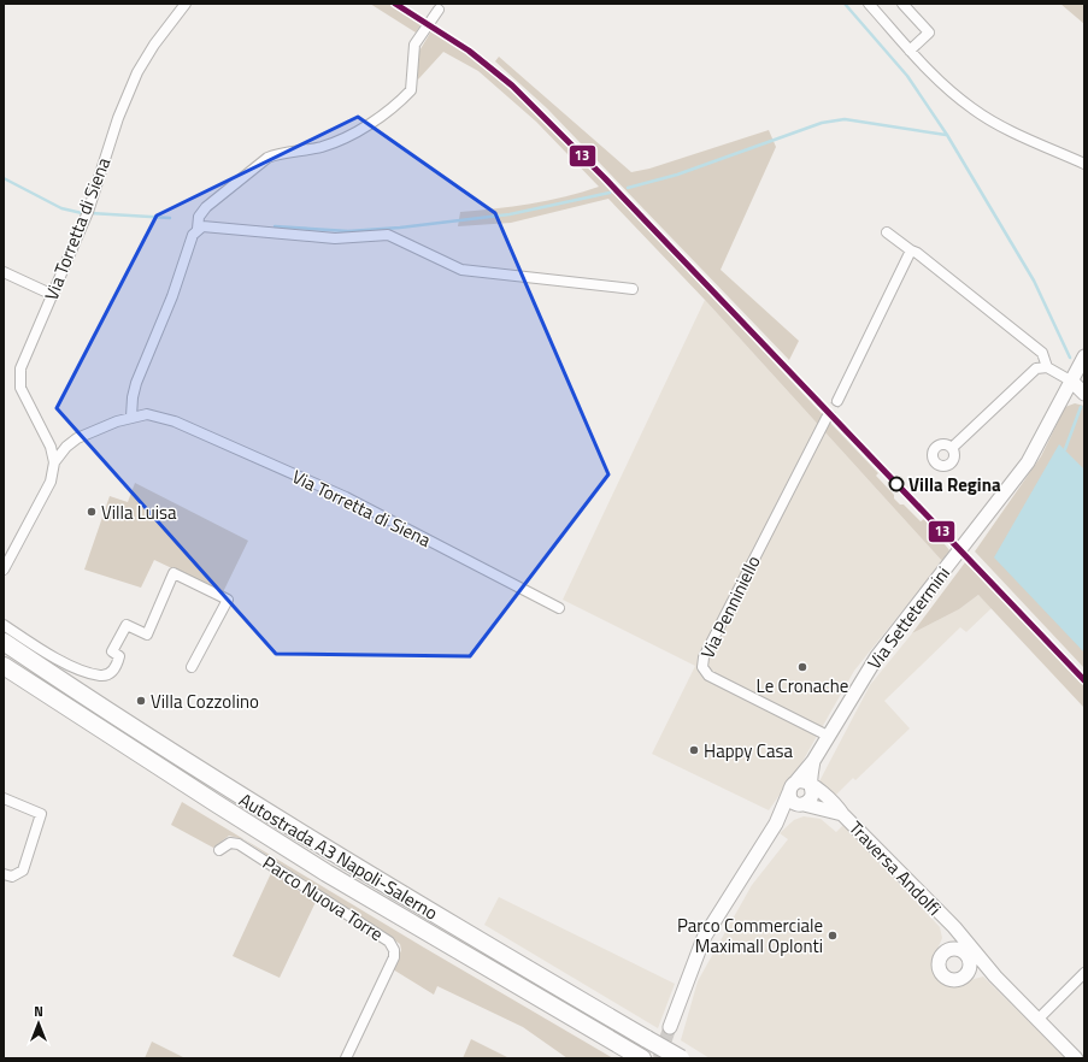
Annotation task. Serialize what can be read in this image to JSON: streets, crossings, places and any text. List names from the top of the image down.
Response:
{
  "streets": {
    "highway": ["Autostrada A3 Napoli-Salerno"],
    "main road": ["Via Settetermini", "Traversa Andolfi"],
    "street": ["Via Torretta di Siena", "Via Penniniello", "Parco Nuova Torre"]
  },
  "crossings": [
    ["Via Penniniello", "Via Settetermini"],
    ["Via Settetermini", "Traversa Andolfi"]
  ],
  "places": [
    "Villa Regina",
    "Villa Luisa",
    "Le Cronache",
    "Villa Cozzolino",
    "Happy Casa",
    "Parco Commerciale Maximall Oplonti"
  ],
  "lines": ["transit line 13"],
  "north": "top"
}
